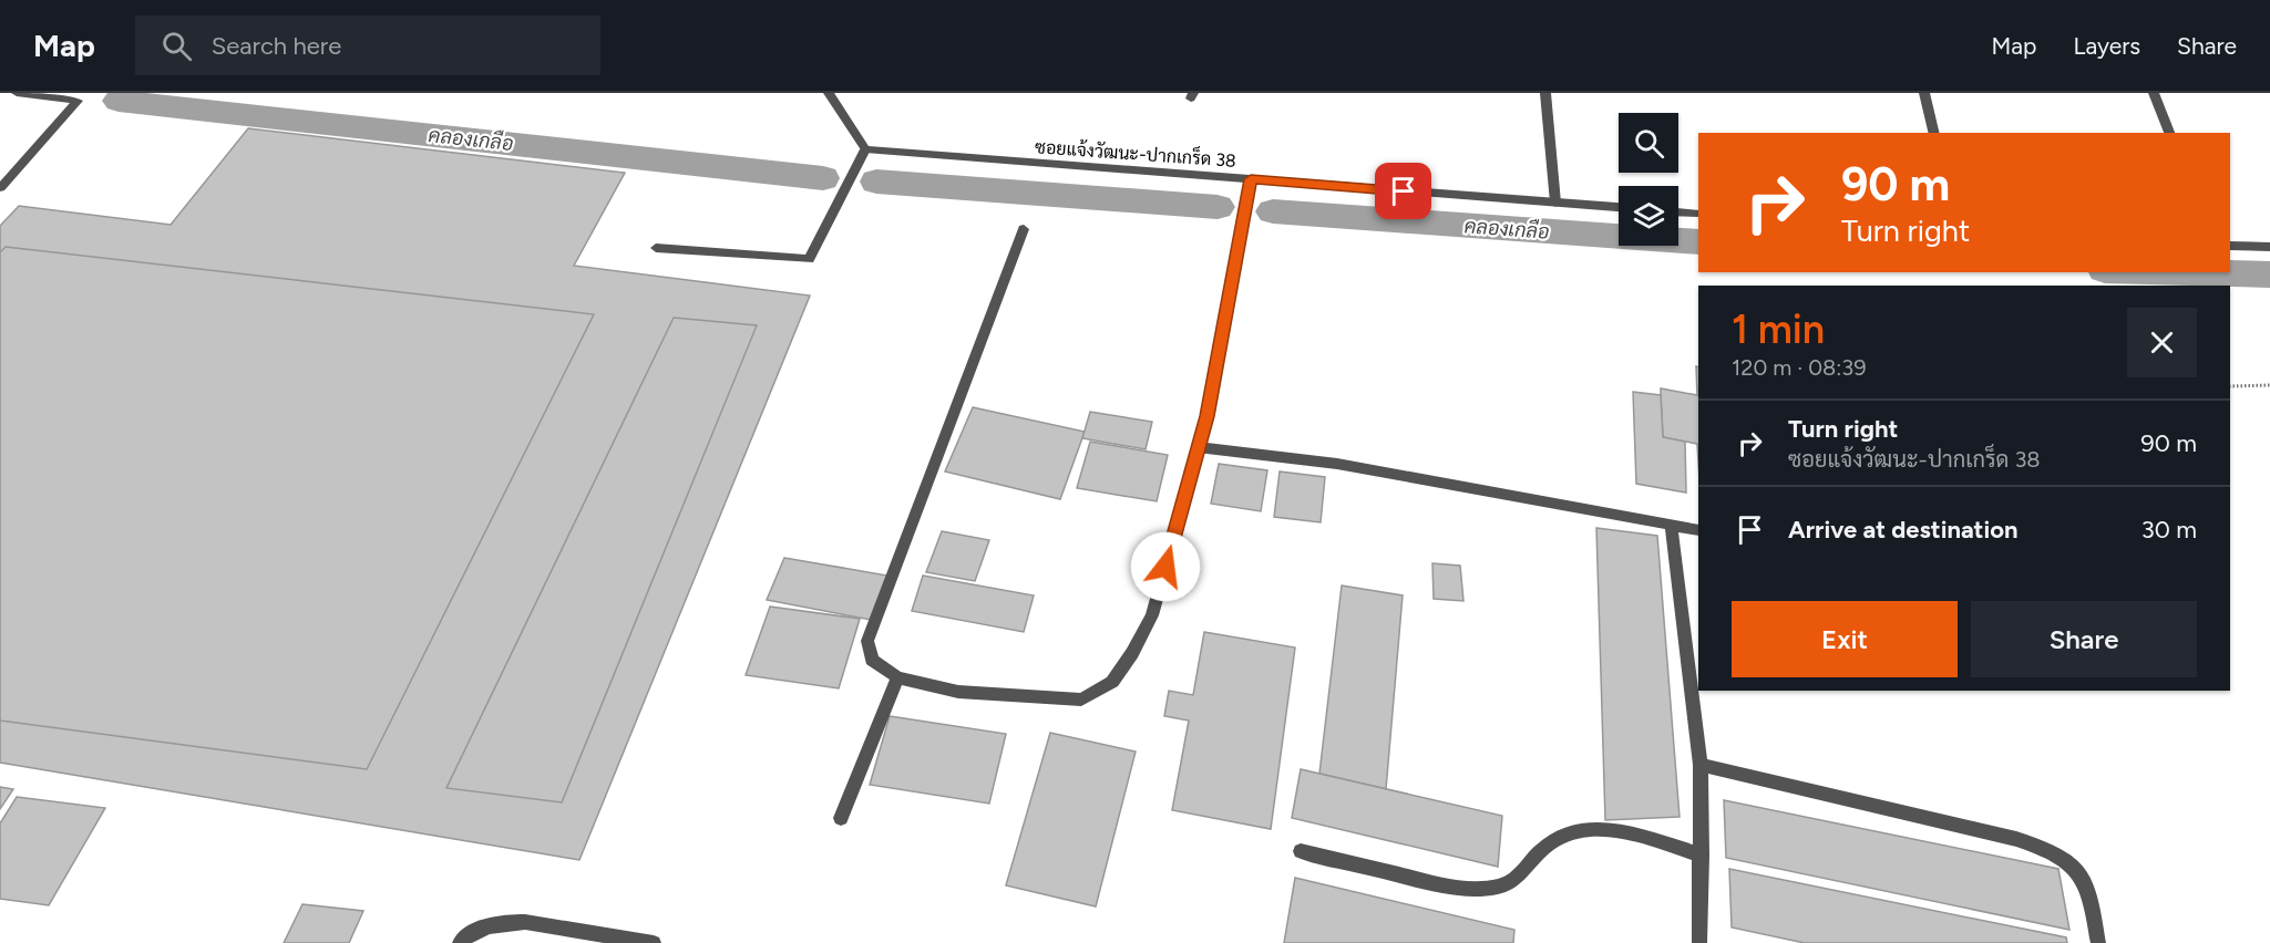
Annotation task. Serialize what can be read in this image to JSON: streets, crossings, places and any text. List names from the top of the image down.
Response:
{
  "streets": {
    "street": ["ซอยแจ้งวัฒนะ-ปากเกร็ด 38"]
  },
  "water": ["คลองเกลือ"],
  "page": {
    "header": "Map",
    "search": "Search here",
    "nav": ["Map", "Layers", "Share"],
    "turn": ["90 m", "Turn right"],
    "heading": ["1 min", "120 m · 08:39"],
    "list": [
      {
        "name": "Turn right",
        "note": "ซอยแจ้งวัฒนะ-ปากเกร็ด 38",
        "value": "90 m"
      },
      {
        "name": "Arrive at destination",
        "value": "30 m"
      }
    ],
    "buttons": ["Exit", "Share"]
  }
}
